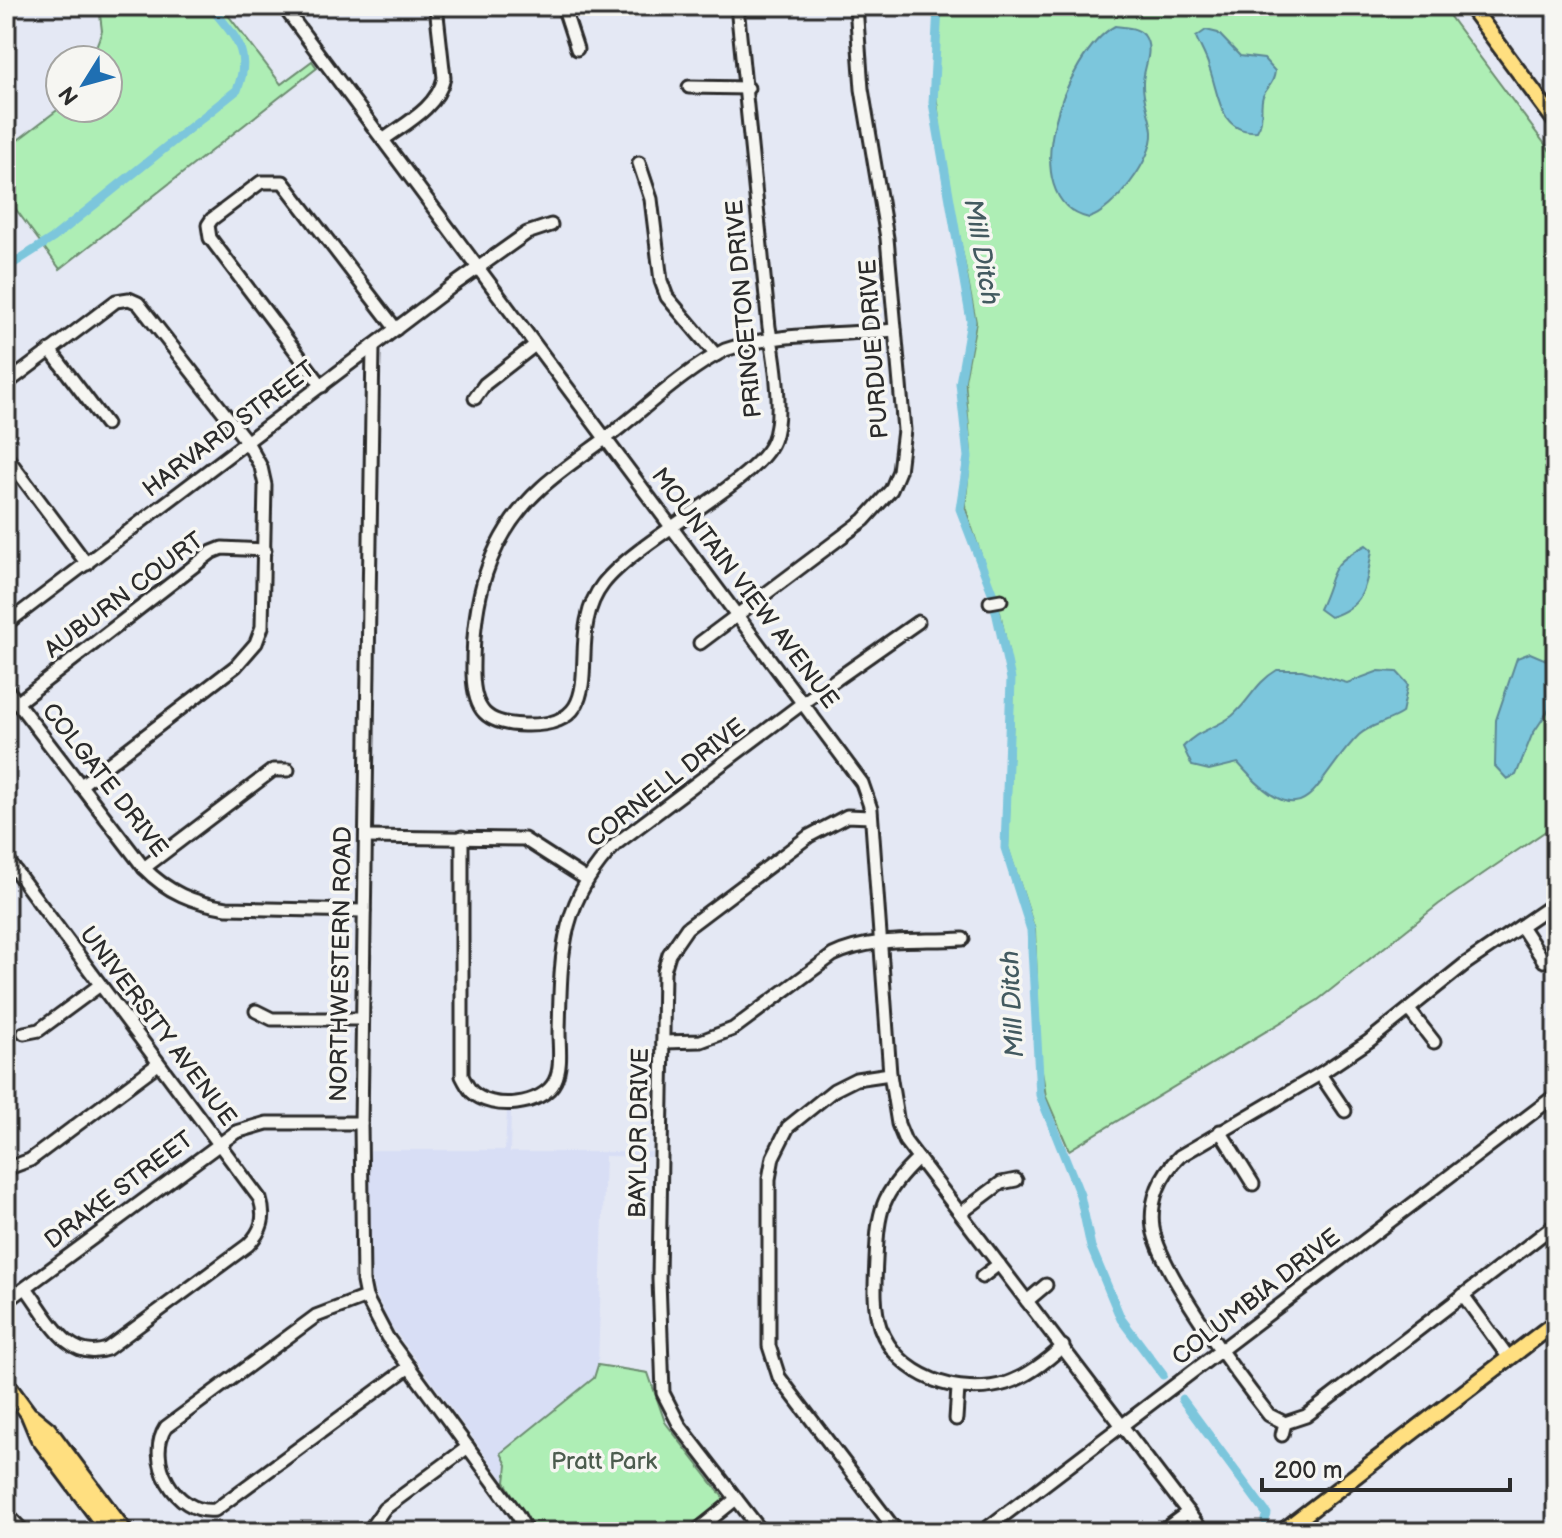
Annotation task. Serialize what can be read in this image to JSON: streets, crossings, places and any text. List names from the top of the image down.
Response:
{
  "streets": {
    "street": [
      "PRINCETON DRIVE",
      "PURDUE DRIVE",
      "HARVARD STREET",
      "MOUNTAIN VIEW AVENUE",
      "AUBURN COURT",
      "COLGATE DRIVE",
      "CORNELL DRIVE",
      "NORTHWESTERN ROAD",
      "UNIVERSITY AVENUE",
      "BAYLOR DRIVE",
      "DRAKE STREET",
      "COLUMBIA DRIVE"
    ]
  },
  "crossings": [
    ["PRINCETON DRIVE", "PURDUE DRIVE"],
    ["PRINCETON DRIVE", "MOUNTAIN VIEW AVENUE"],
    ["PURDUE DRIVE", "MOUNTAIN VIEW AVENUE"],
    ["HARVARD STREET", "MOUNTAIN VIEW AVENUE"],
    ["HARVARD STREET", "NORTHWESTERN ROAD"],
    ["MOUNTAIN VIEW AVENUE", "CORNELL DRIVE"],
    ["MOUNTAIN VIEW AVENUE", "BAYLOR DRIVE"],
    ["MOUNTAIN VIEW AVENUE", "COLUMBIA DRIVE"],
    ["AUBURN COURT", "COLGATE DRIVE"],
    ["COLGATE DRIVE", "NORTHWESTERN ROAD"],
    ["NORTHWESTERN ROAD", "DRAKE STREET"],
    ["UNIVERSITY AVENUE", "DRAKE STREET"]
  ],
  "water": ["Mill Ditch"],
  "parks": ["Pratt Park"],
  "scale_bar": "200 m",
  "north": "bottom left"
}
